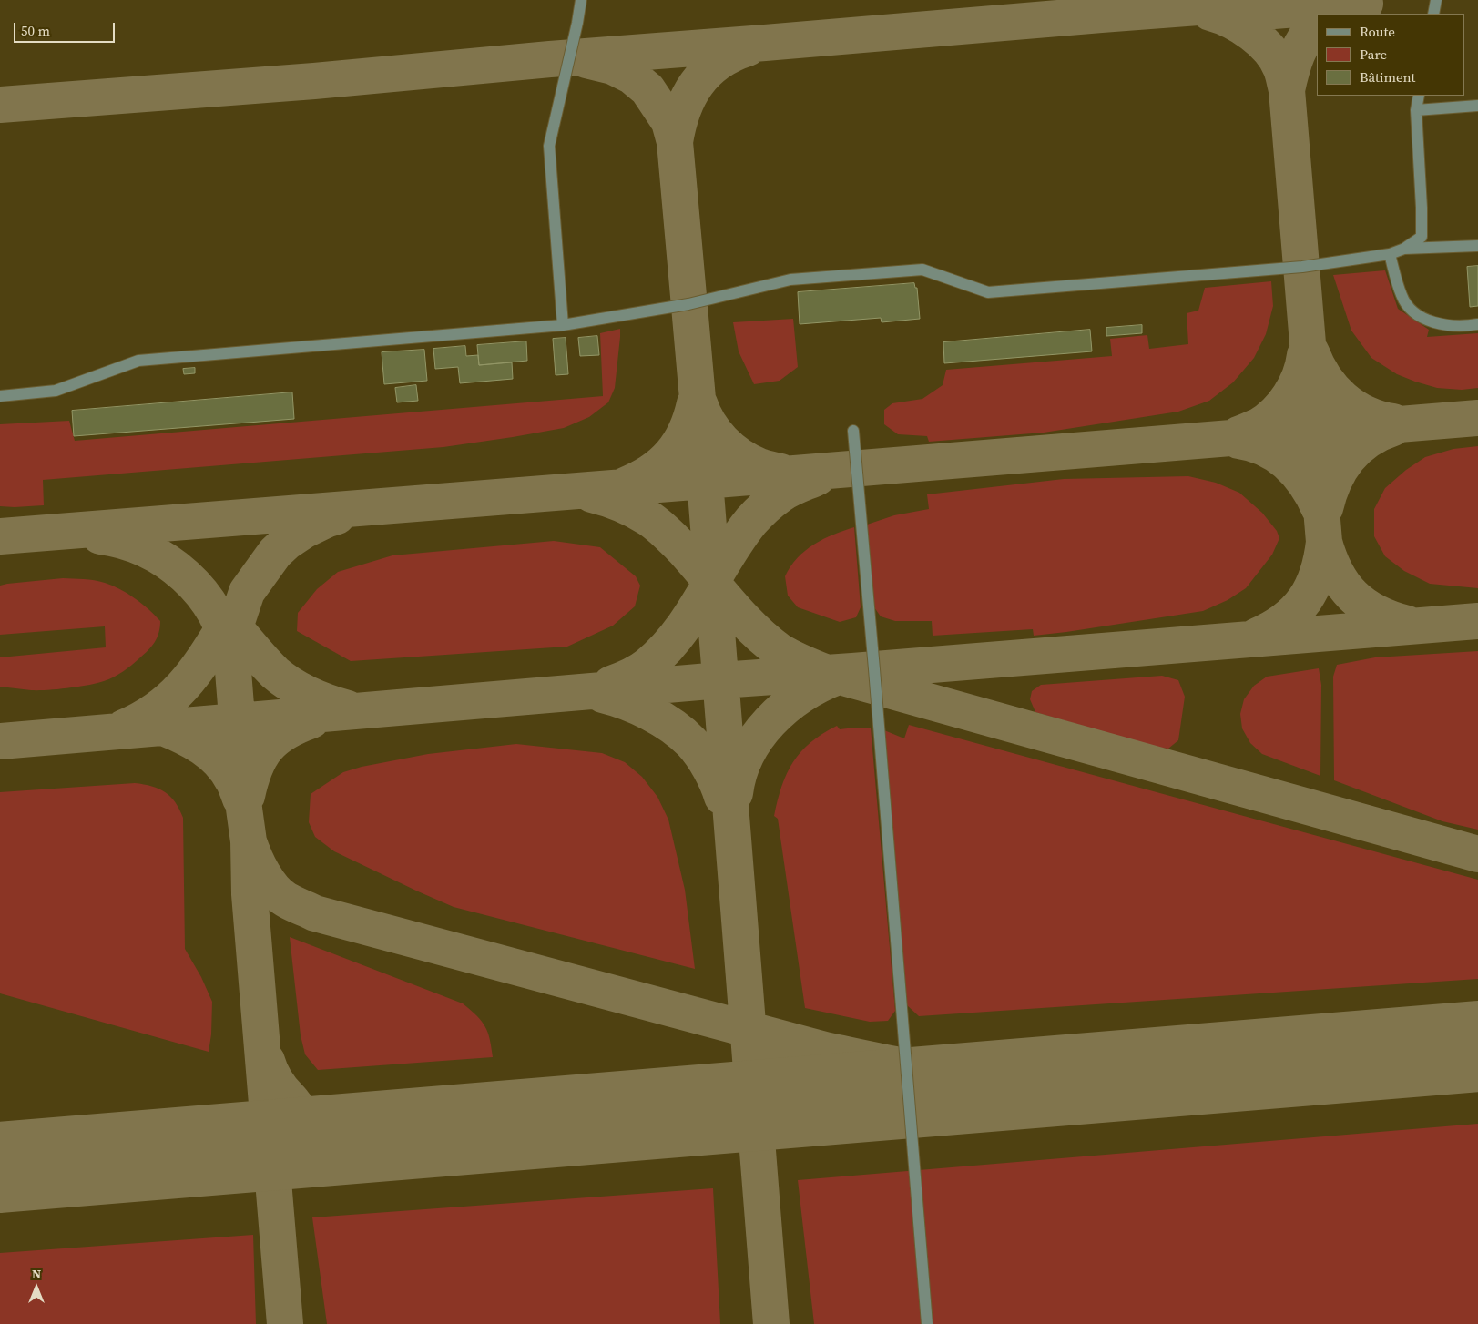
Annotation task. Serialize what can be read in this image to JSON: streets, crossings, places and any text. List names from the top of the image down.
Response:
{
  "legend": ["Route", "Parc", "Bâtiment"],
  "scale_bar": "50 m",
  "north": "top"
}
